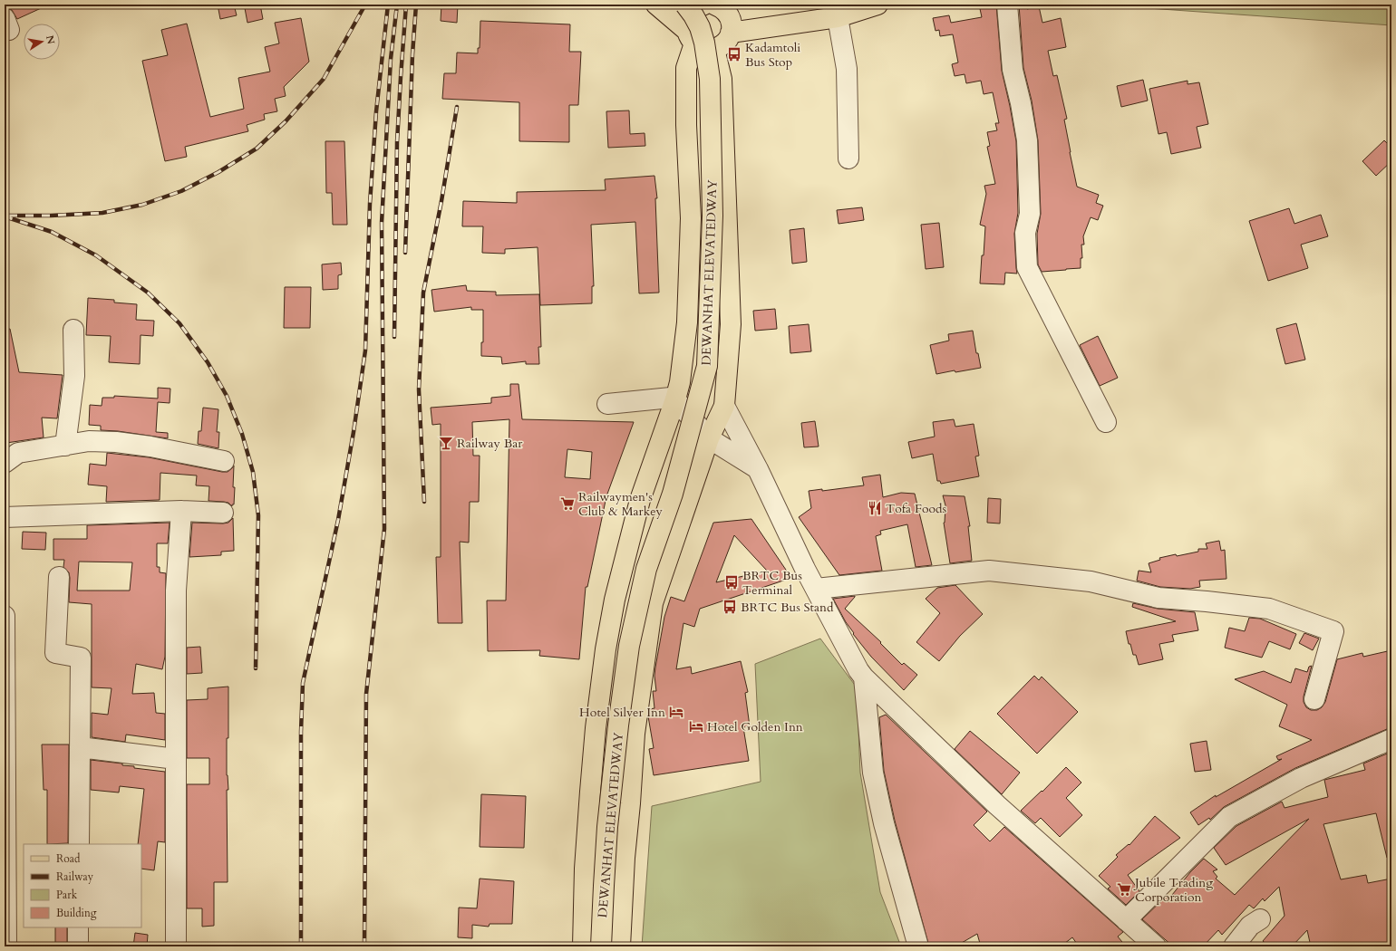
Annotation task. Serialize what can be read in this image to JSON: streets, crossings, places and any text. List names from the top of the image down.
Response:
{
  "streets": {
    "main road": ["DEWANHAT ELEVATEDWAY"]
  },
  "places": {
    "bus stop": ["Kadamtoli Bus Stop", "BRTC Bus Terminal", "BRTC Bus Stand"],
    "bar": ["Railway Bar"],
    "supermarket": ["Railwaymen's Club & Markey", "Jubile Trading Corporation"],
    "restaurant": ["Tofa Foods"],
    "hotel": ["Hotel Silver Inn", "Hotel Golden Inn"]
  },
  "legend": [
    "Road",
    "Railway",
    "Park",
    "Building"
  ],
  "north": "right"
}
